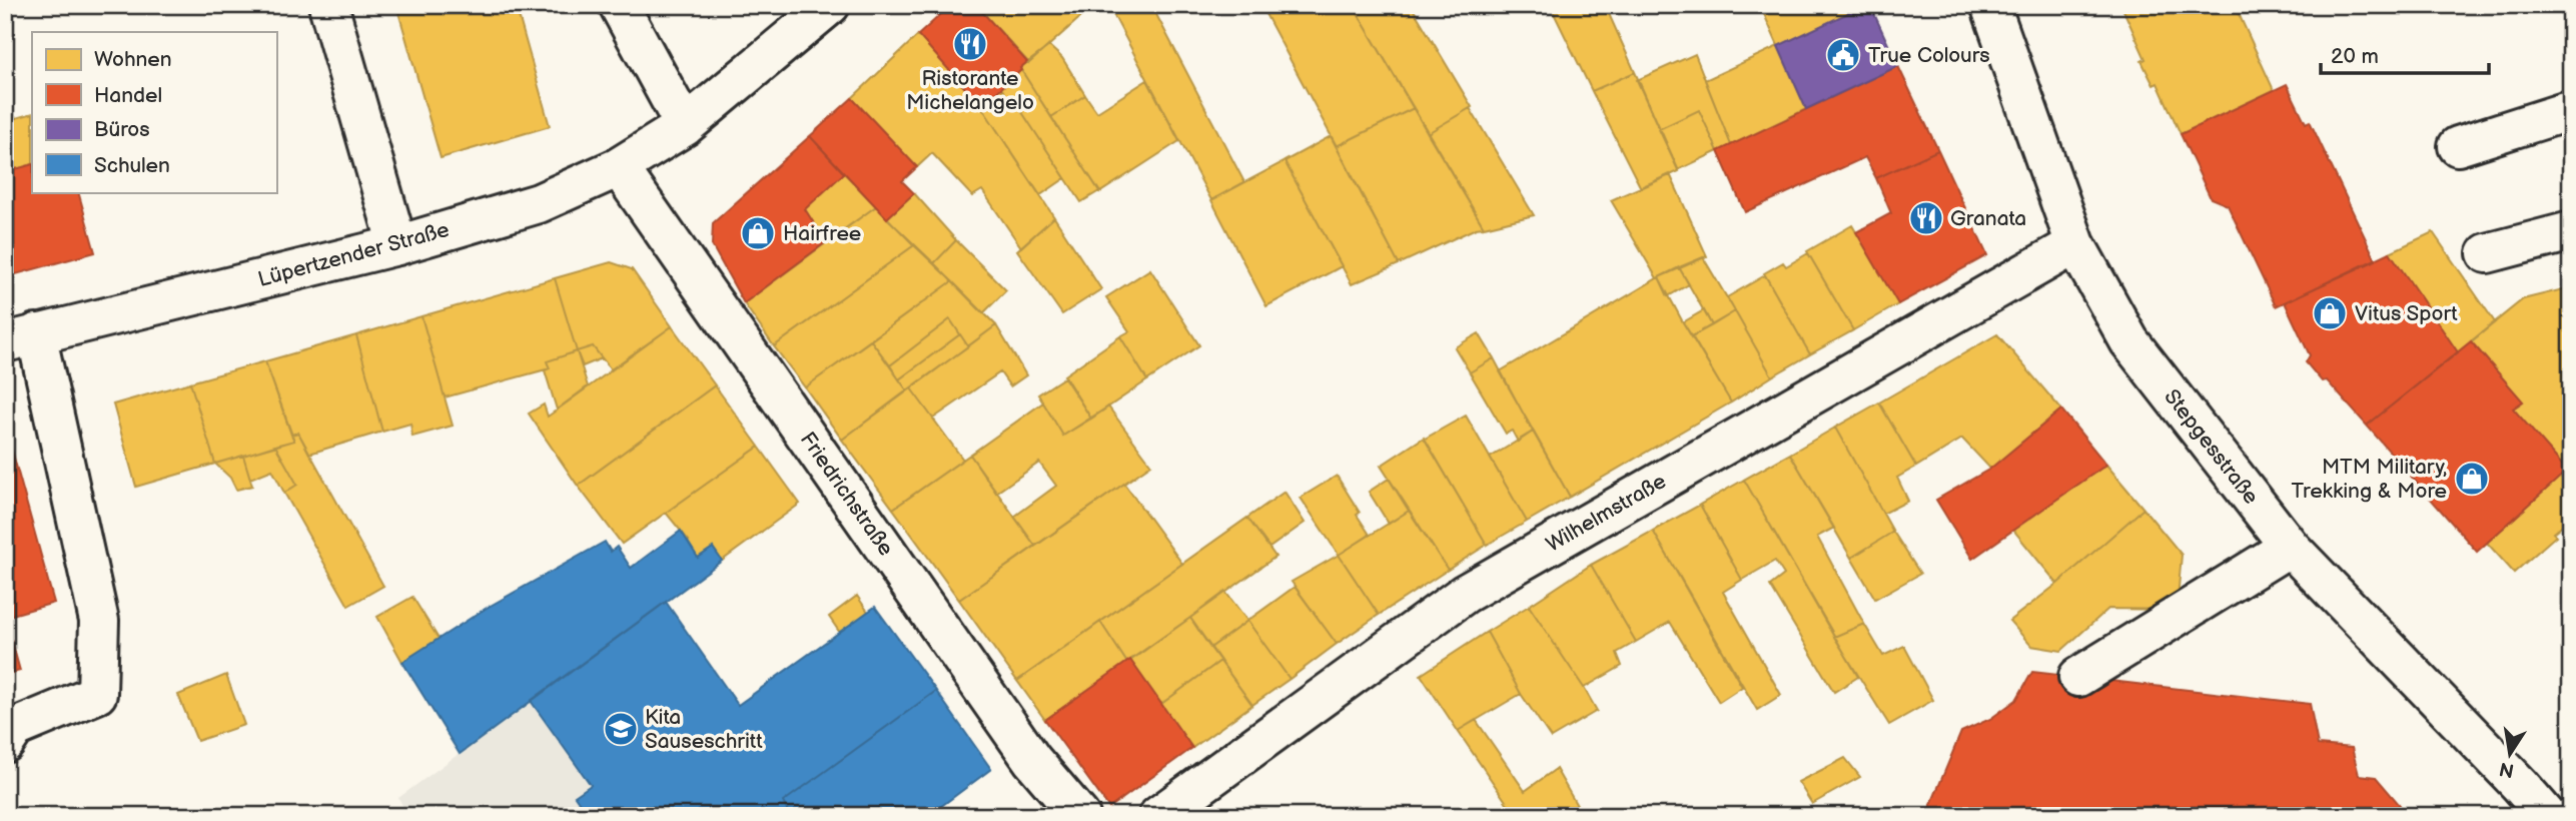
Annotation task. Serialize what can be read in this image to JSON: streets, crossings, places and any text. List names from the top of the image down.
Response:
{
  "streets": {
    "street": [
      "Lüpertzender Straße",
      "Stepgesstraße",
      "Friedrichstraße",
      "Wilhelmstraße"
    ]
  },
  "crossings": [
    ["Lüpertzender Straße", "Friedrichstraße"],
    ["Stepgesstraße", "Wilhelmstraße"]
  ],
  "places": {
    "restaurant": ["Ristorante Michelangelo", "Granata"],
    "public building": ["True Colours"],
    "shop": ["Hairfree", "Vitus Sport", "MTM Military, Trekking & More"],
    "school or university": ["Kita Sauseschritt"]
  },
  "legend": [
    "Wohnen",
    "Handel",
    "Büros",
    "Schulen"
  ],
  "scale_bar": "20 m",
  "north": "bottom"
}
